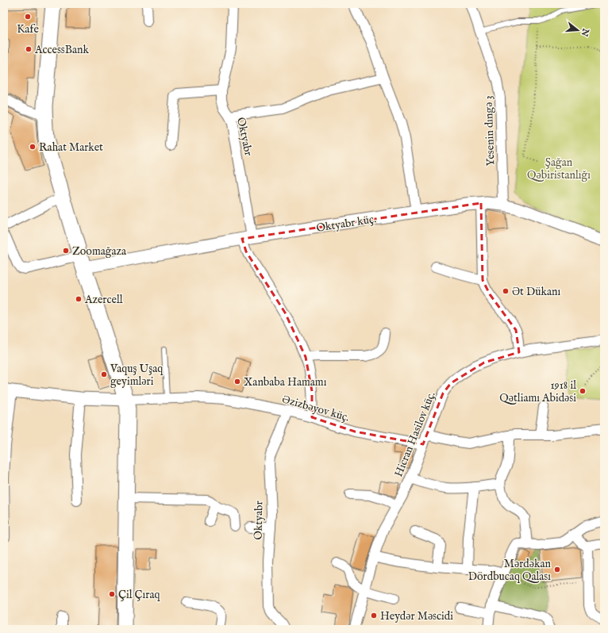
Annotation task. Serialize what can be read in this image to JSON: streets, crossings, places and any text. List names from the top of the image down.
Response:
{
  "streets": {
    "street": [
      "Yesenin dıngə 3",
      "Oktyabr",
      "Oktyabr küç.",
      "Əzizbəyov küç.",
      "Hicran Hasilov küç."
    ]
  },
  "crossings": [
    ["Yesenin dıngə 3", "Oktyabr küç."],
    ["Oktyabr", "Oktyabr küç."],
    ["Oktyabr", "Əzizbəyov küç."],
    ["Əzizbəyov küç.", "Hicran Hasilov küç."]
  ],
  "parks": ["Şağan Qəbiristanlığı"],
  "places": [
    "Kafe",
    "AccessBank",
    "Rahat Market",
    "Zoomağaza",
    "Ət Dükanı",
    "Azercell",
    "Vaquş Uşaq geyimləri",
    "Xanbaba Hamamı",
    "1918 il Qətliamı Abidəsi",
    "Mərdəkan Dördbucaq Qalası",
    "Çil Çıraq",
    "Heydər Məscidi"
  ],
  "north": "right"
}
